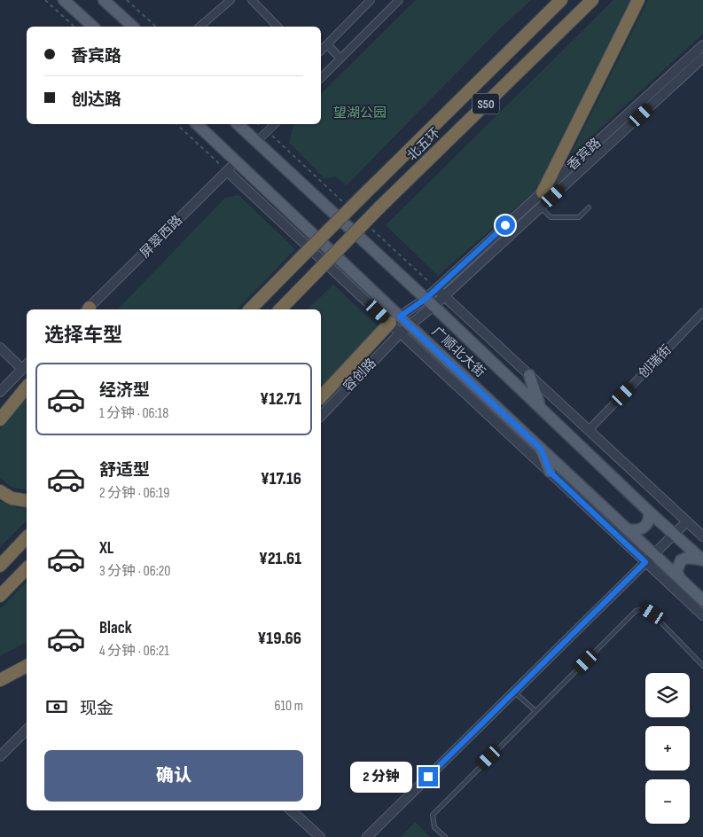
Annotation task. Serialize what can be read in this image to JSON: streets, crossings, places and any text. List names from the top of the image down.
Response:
{
  "streets": {
    "highway": ["S50", "北五环"],
    "main road": ["广顺北大街"],
    "street": [
      "香宾路",
      "屏翠西路",
      "创瑞街",
      "容创路"
    ]
  },
  "crossings": [
    ["香宾路", "广顺北大街"],
    ["香宾路", "容创路"],
    ["屏翠西路", "广顺北大街"],
    ["广顺北大街", "容创路"]
  ],
  "parks": ["望湖公园"],
  "page": {
    "banner": ["香宾路", "创达路"],
    "heading": "选择车型",
    "list": [
      {
        "name": "经济型",
        "note": "1 分钟 · 06:18",
        "value": "¥12.71"
      },
      {
        "name": "舒适型",
        "note": "2 分钟 · 06:19",
        "value": "¥17.16"
      },
      {
        "name": "XL",
        "note": "3 分钟 · 06:20",
        "value": "¥21.61"
      },
      {
        "name": "Black",
        "note": "4 分钟 · 06:21",
        "value": "¥19.66"
      }
    ],
    "map_buttons": ["+", "−"],
    "pay": ["现金", "610 m"],
    "buttons": "确认",
    "bubble": "2 分钟"
  }
}
